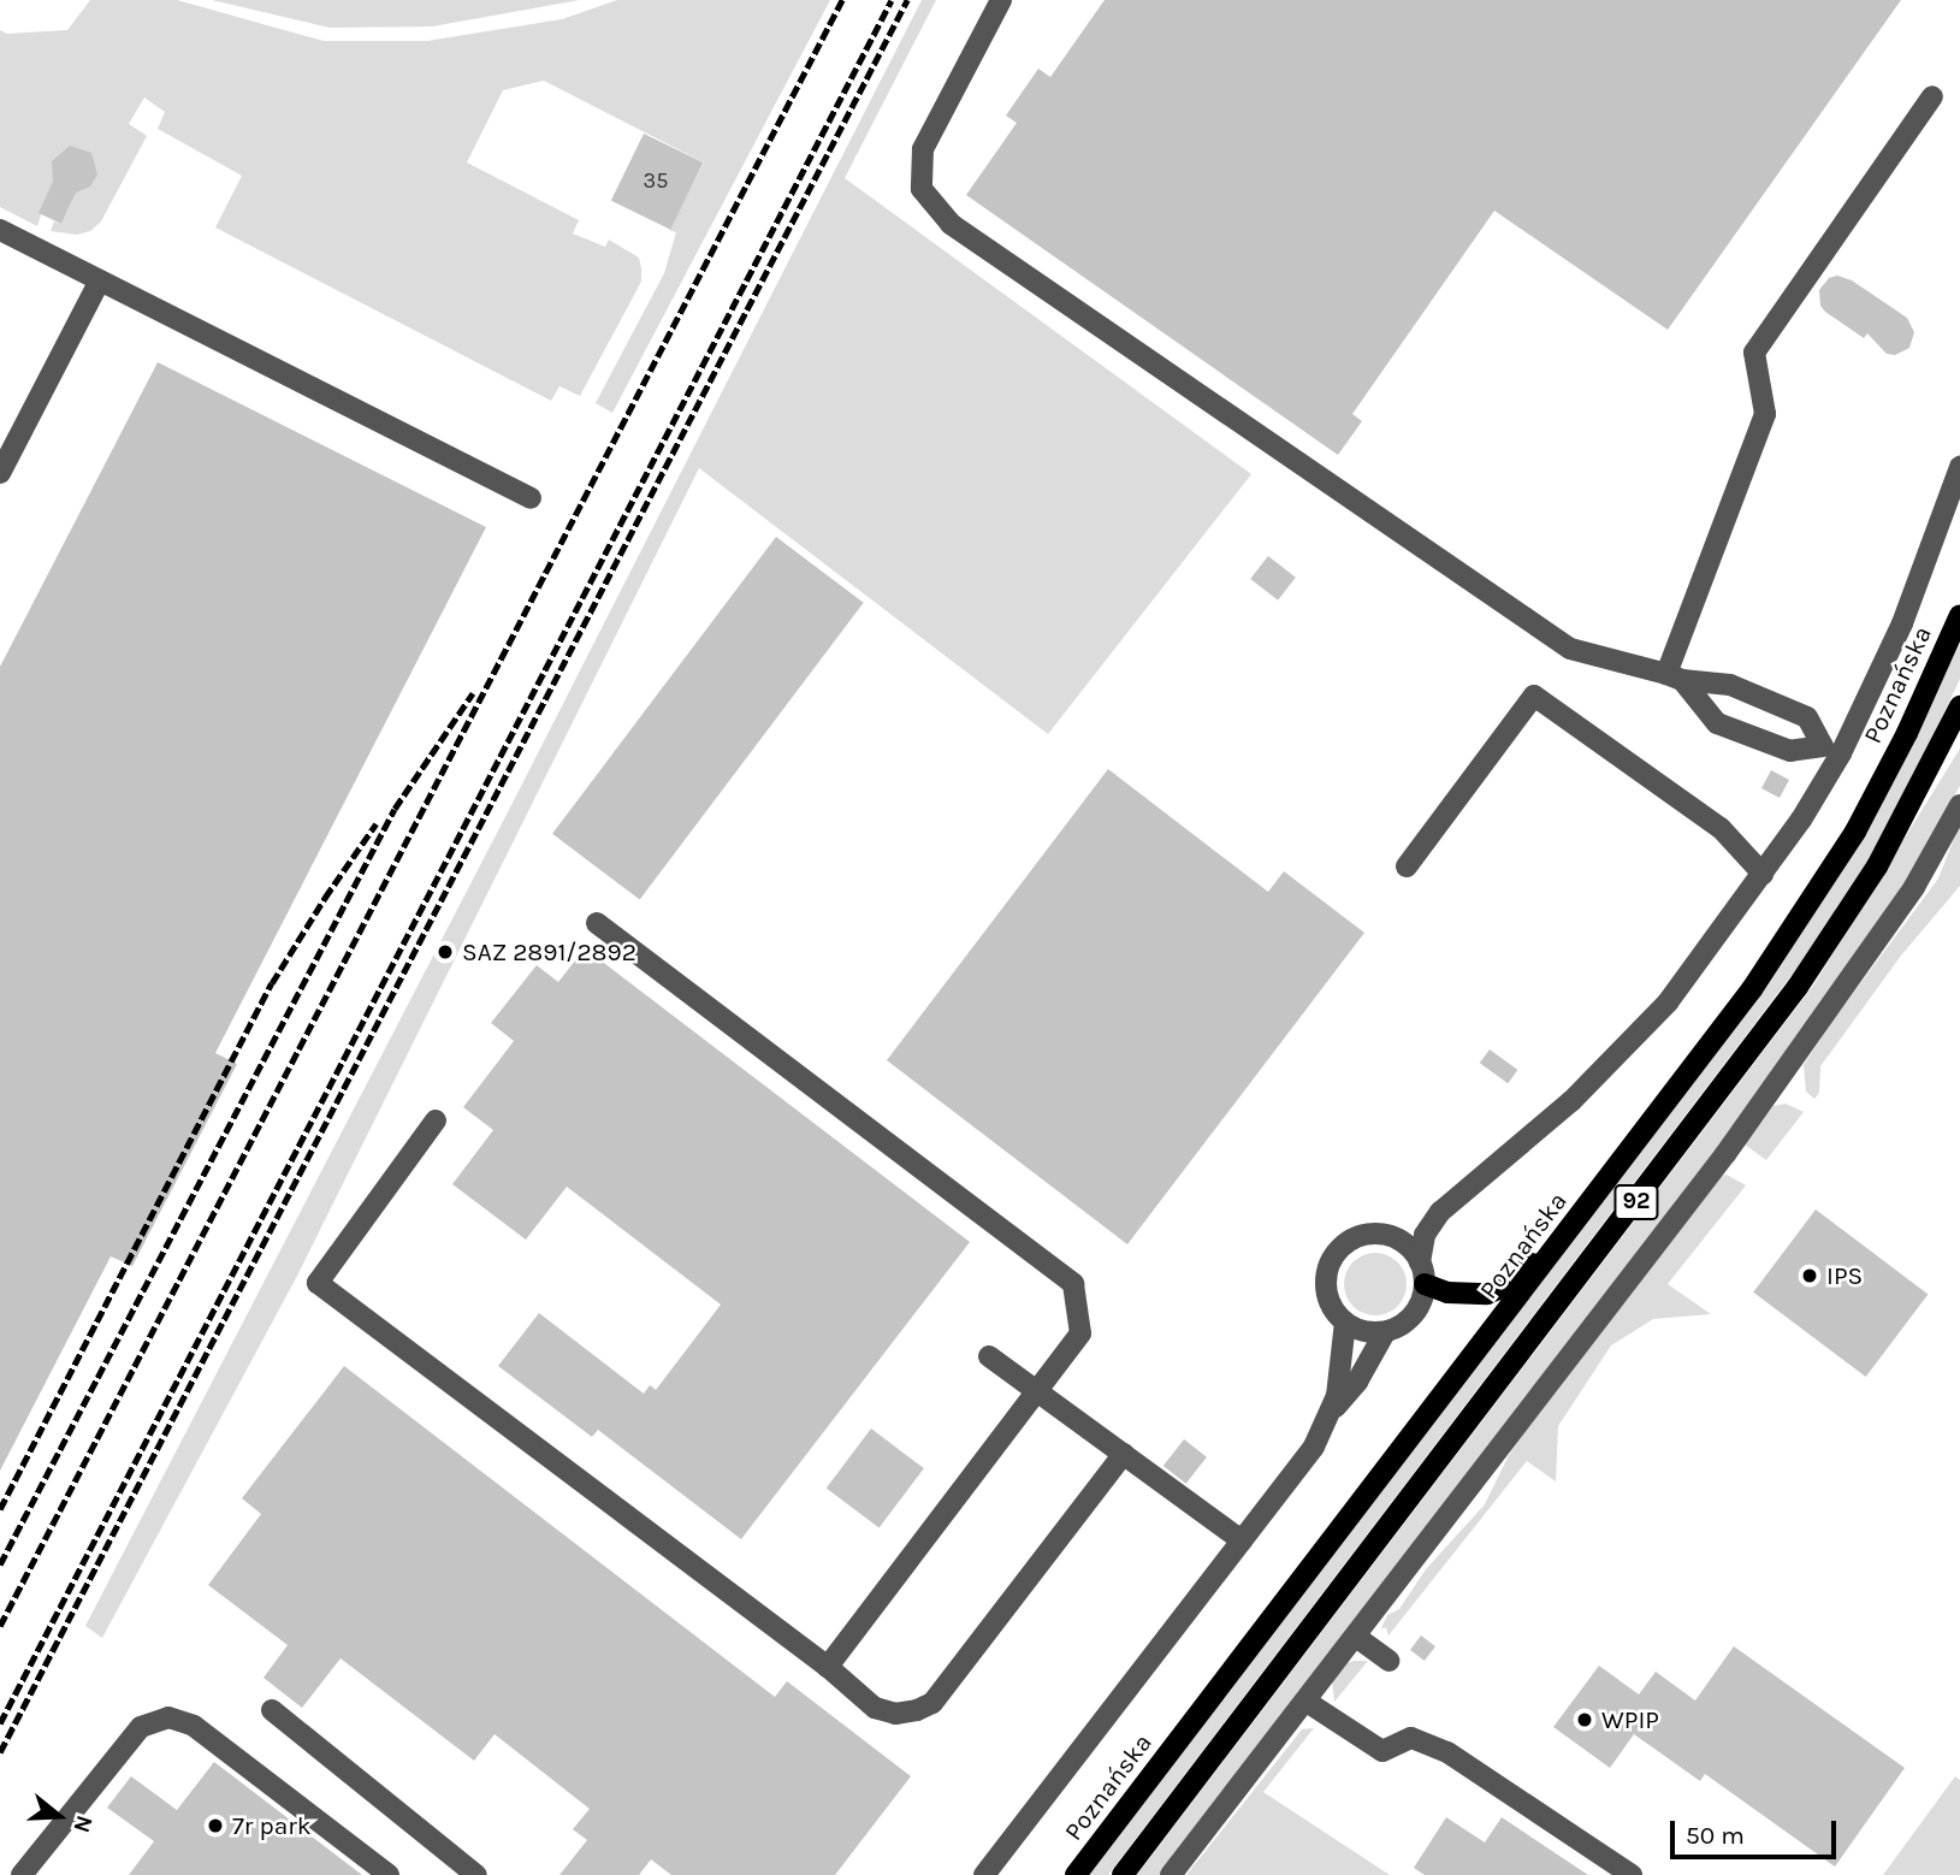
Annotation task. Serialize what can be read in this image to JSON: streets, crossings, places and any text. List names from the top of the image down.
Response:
{
  "streets": {
    "main road": ["Poznańska", "92"]
  },
  "places": [
    "SAZ 2891/2892",
    "IPS",
    "WPIP",
    "7r park"
  ],
  "house_numbers": ["35"],
  "scale_bar": "50 m",
  "north": "right"
}
